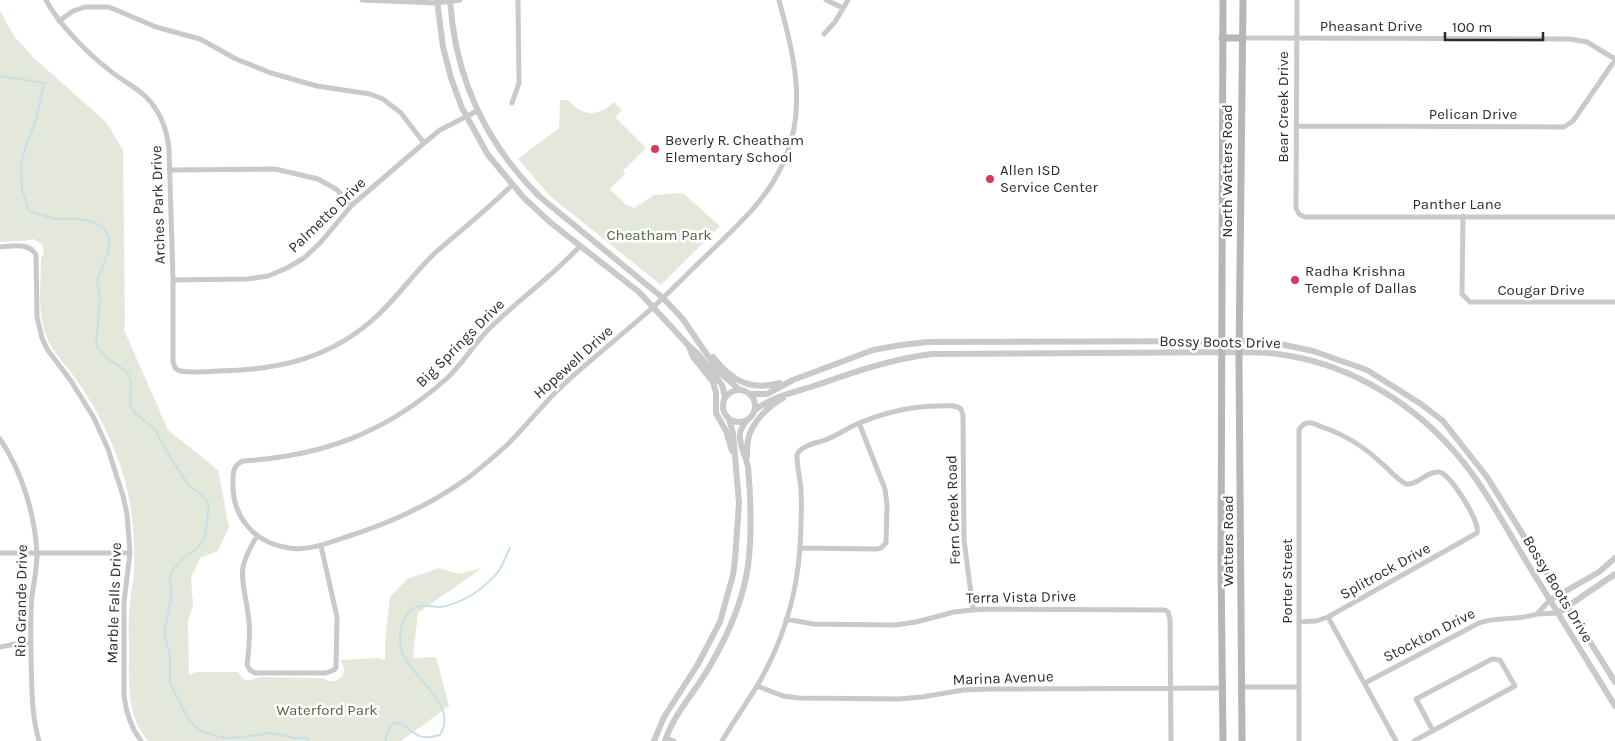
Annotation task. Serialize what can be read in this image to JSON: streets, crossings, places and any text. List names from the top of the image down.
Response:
{
  "streets": {
    "main road": ["North Watters Road", "Watters Road"],
    "street": [
      "Pheasant Drive",
      "Bear Creek Drive",
      "Pelican Drive",
      "Panther Lane",
      "Arches Park Drive",
      "Palmetto Drive",
      "Cougar Drive",
      "Bossy Boots Drive",
      "Big Springs Drive",
      "Hopewell Drive",
      "Fern Creek Road",
      "Splitrock Drive",
      "Porter Street",
      "Terra Vista Drive",
      "Rio Grande Drive",
      "Marble Falls Drive",
      "Stockton Drive",
      "Marina Avenue"
    ]
  },
  "crossings": [
    ["Pheasant Drive", "Bear Creek Drive"],
    ["Pheasant Drive", "Pelican Drive"],
    ["Pheasant Drive", "North Watters Road"],
    ["Bear Creek Drive", "Pelican Drive"],
    ["Bear Creek Drive", "Panther Lane"],
    ["North Watters Road", "Bossy Boots Drive"],
    ["North Watters Road", "Watters Road"],
    ["Panther Lane", "Cougar Drive"],
    ["Arches Park Drive", "Palmetto Drive"],
    ["Bossy Boots Drive", "Watters Road"],
    ["Bossy Boots Drive", "Stockton Drive"],
    ["Big Springs Drive", "Hopewell Drive"],
    ["Fern Creek Road", "Terra Vista Drive"],
    ["Watters Road", "Marina Avenue"],
    ["Splitrock Drive", "Porter Street"],
    ["Terra Vista Drive", "Marina Avenue"]
  ],
  "parks": ["Cheatham Park", "Waterford Park"],
  "places": ["Beverly R. Cheatham Elementary School", "Allen ISD Service Center", "Radha Krishna Temple of Dallas"],
  "scale_bar": "100 m"
}
